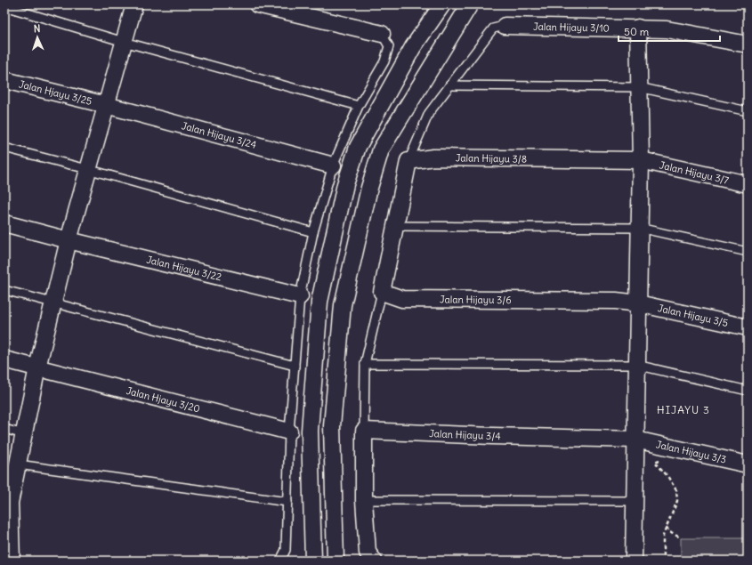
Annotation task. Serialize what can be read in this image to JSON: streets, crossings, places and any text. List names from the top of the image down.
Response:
{
  "streets": {
    "street": [
      "Jalan Hijayu 3/10",
      "Jalan Hjayu 3/25",
      "Jalan Hijayu 3/24",
      "Jalan Hijayu 3/8",
      "Jalan Hijayu 3/7",
      "Jalan Hijayu 3/22",
      "Jalan Hijayu 3/6",
      "Jalan Hijayu 3/5",
      "Jalan Hjayu 3/20",
      "Jalan Hijayu 3/4",
      "Jalan Hijayu 3/3"
    ]
  },
  "crossings": [
    ["Jalan Hjayu 3/25", "Jalan Hijayu 3/24"],
    ["Jalan Hijayu 3/8", "Jalan Hijayu 3/7"],
    ["Jalan Hijayu 3/6", "Jalan Hijayu 3/5"],
    ["Jalan Hijayu 3/4", "Jalan Hijayu 3/3"]
  ],
  "districts": ["HIJAYU 3"],
  "scale_bar": "50 m",
  "north": "top"
}
